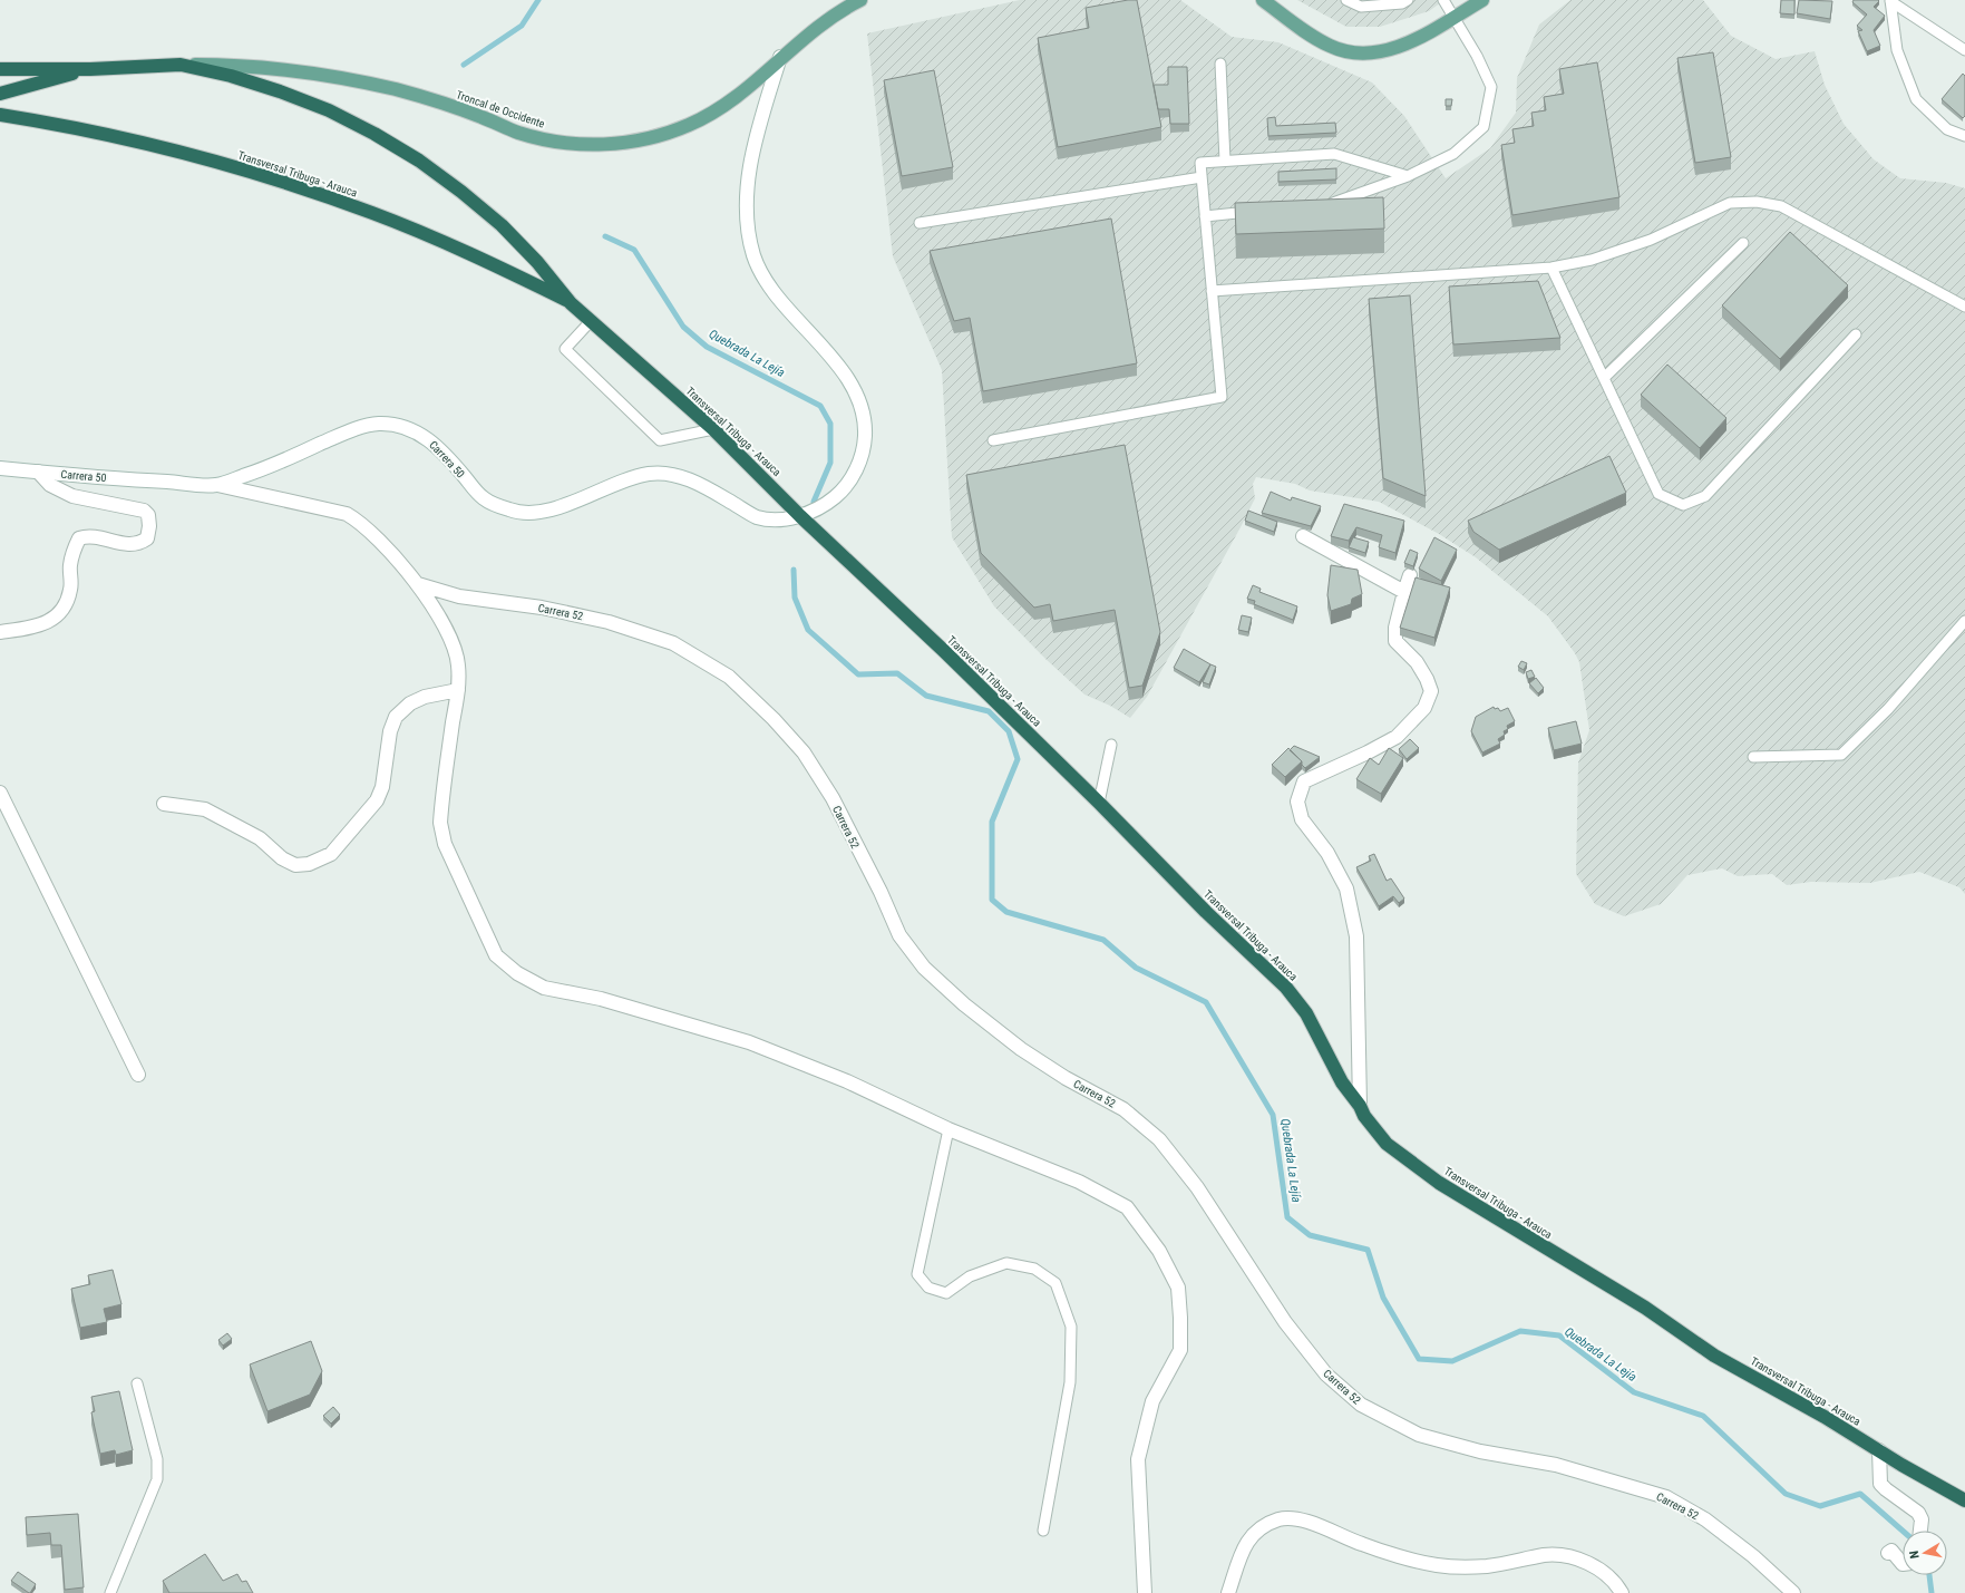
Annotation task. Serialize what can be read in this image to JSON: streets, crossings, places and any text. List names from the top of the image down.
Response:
{
  "streets": {
    "highway": ["Troncal de Occidente", "Transversal Tribuga - Arauca"],
    "street": ["Carrera 50", "Carrera 52"]
  },
  "crossings": [
    ["Troncal de Occidente", "Transversal Tribuga - Arauca"],
    ["Troncal de Occidente", "Carrera 50"],
    ["Transversal Tribuga - Arauca", "Carrera 50"]
  ],
  "water": ["Quebrada La Lejía"],
  "north": "left"
}
